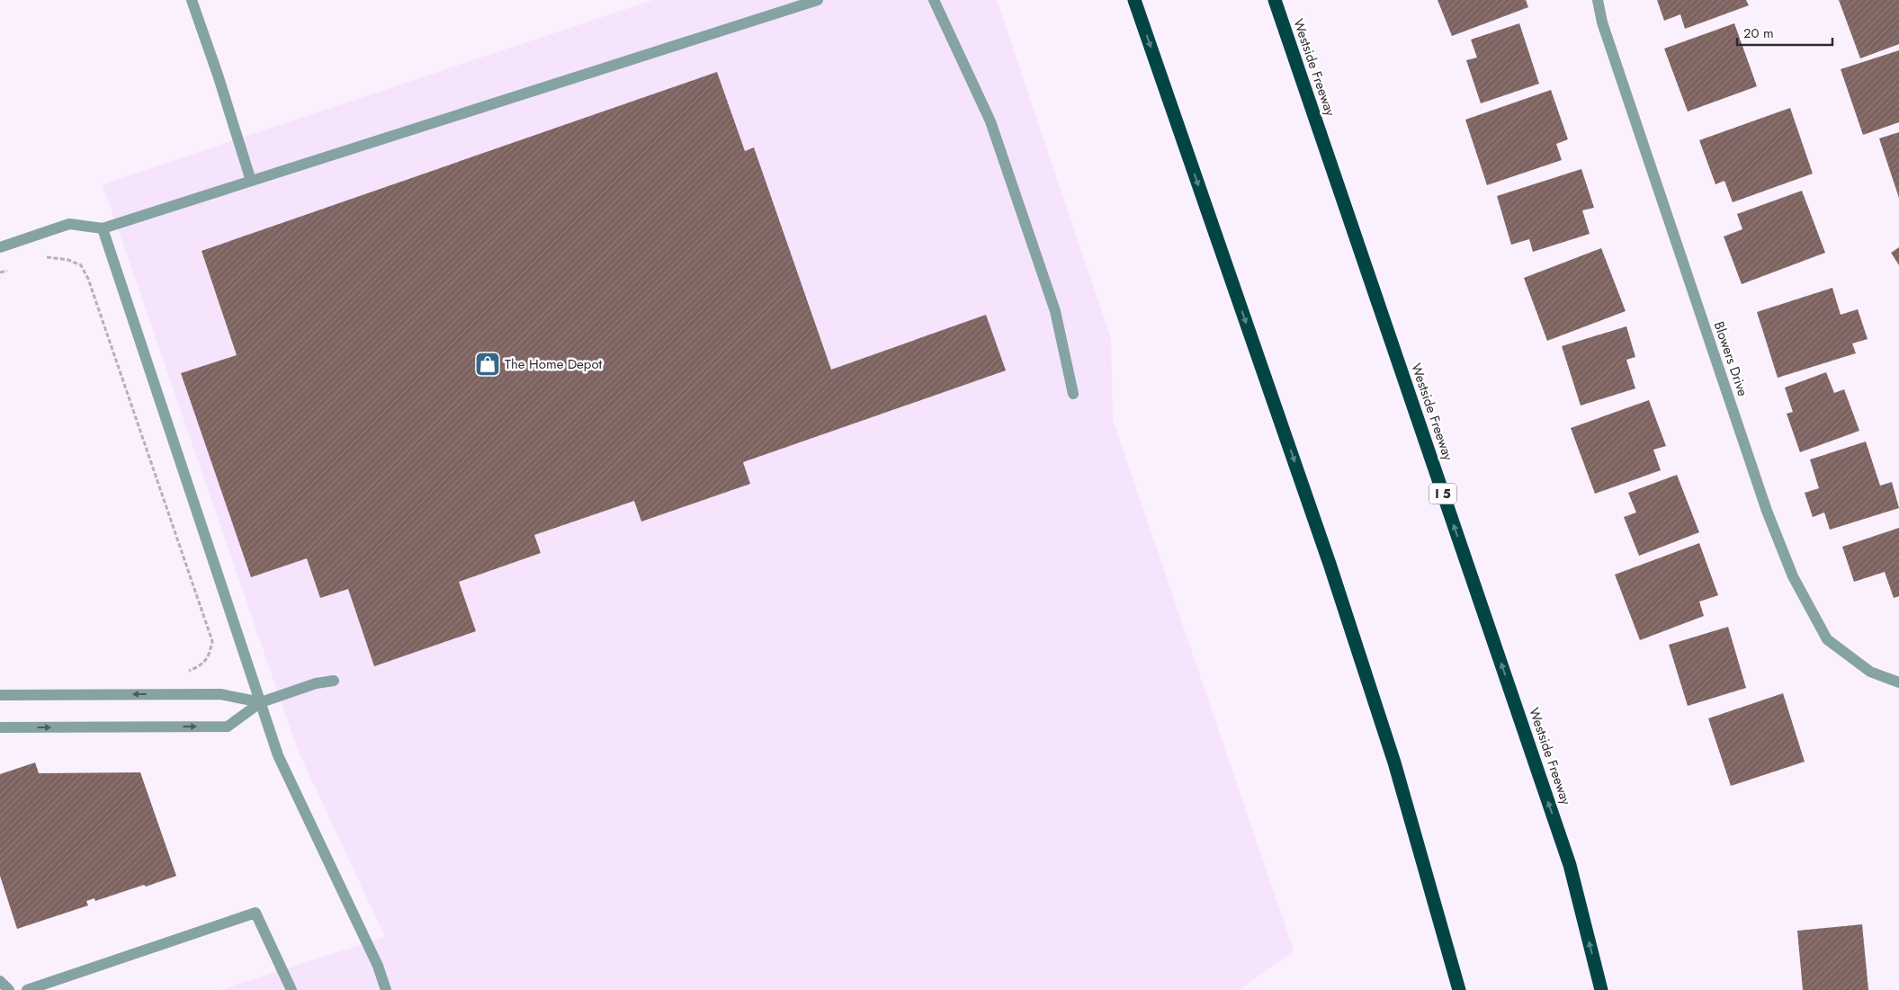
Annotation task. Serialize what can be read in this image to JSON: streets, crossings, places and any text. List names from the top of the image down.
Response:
{
  "streets": {
    "highway": ["Westside Freeway", "I 5"],
    "street": ["Blowers Drive"]
  },
  "one_way": ["Westside Freeway"],
  "places": {
    "shop": ["The Home Depot"]
  },
  "scale_bar": "20 m"
}
